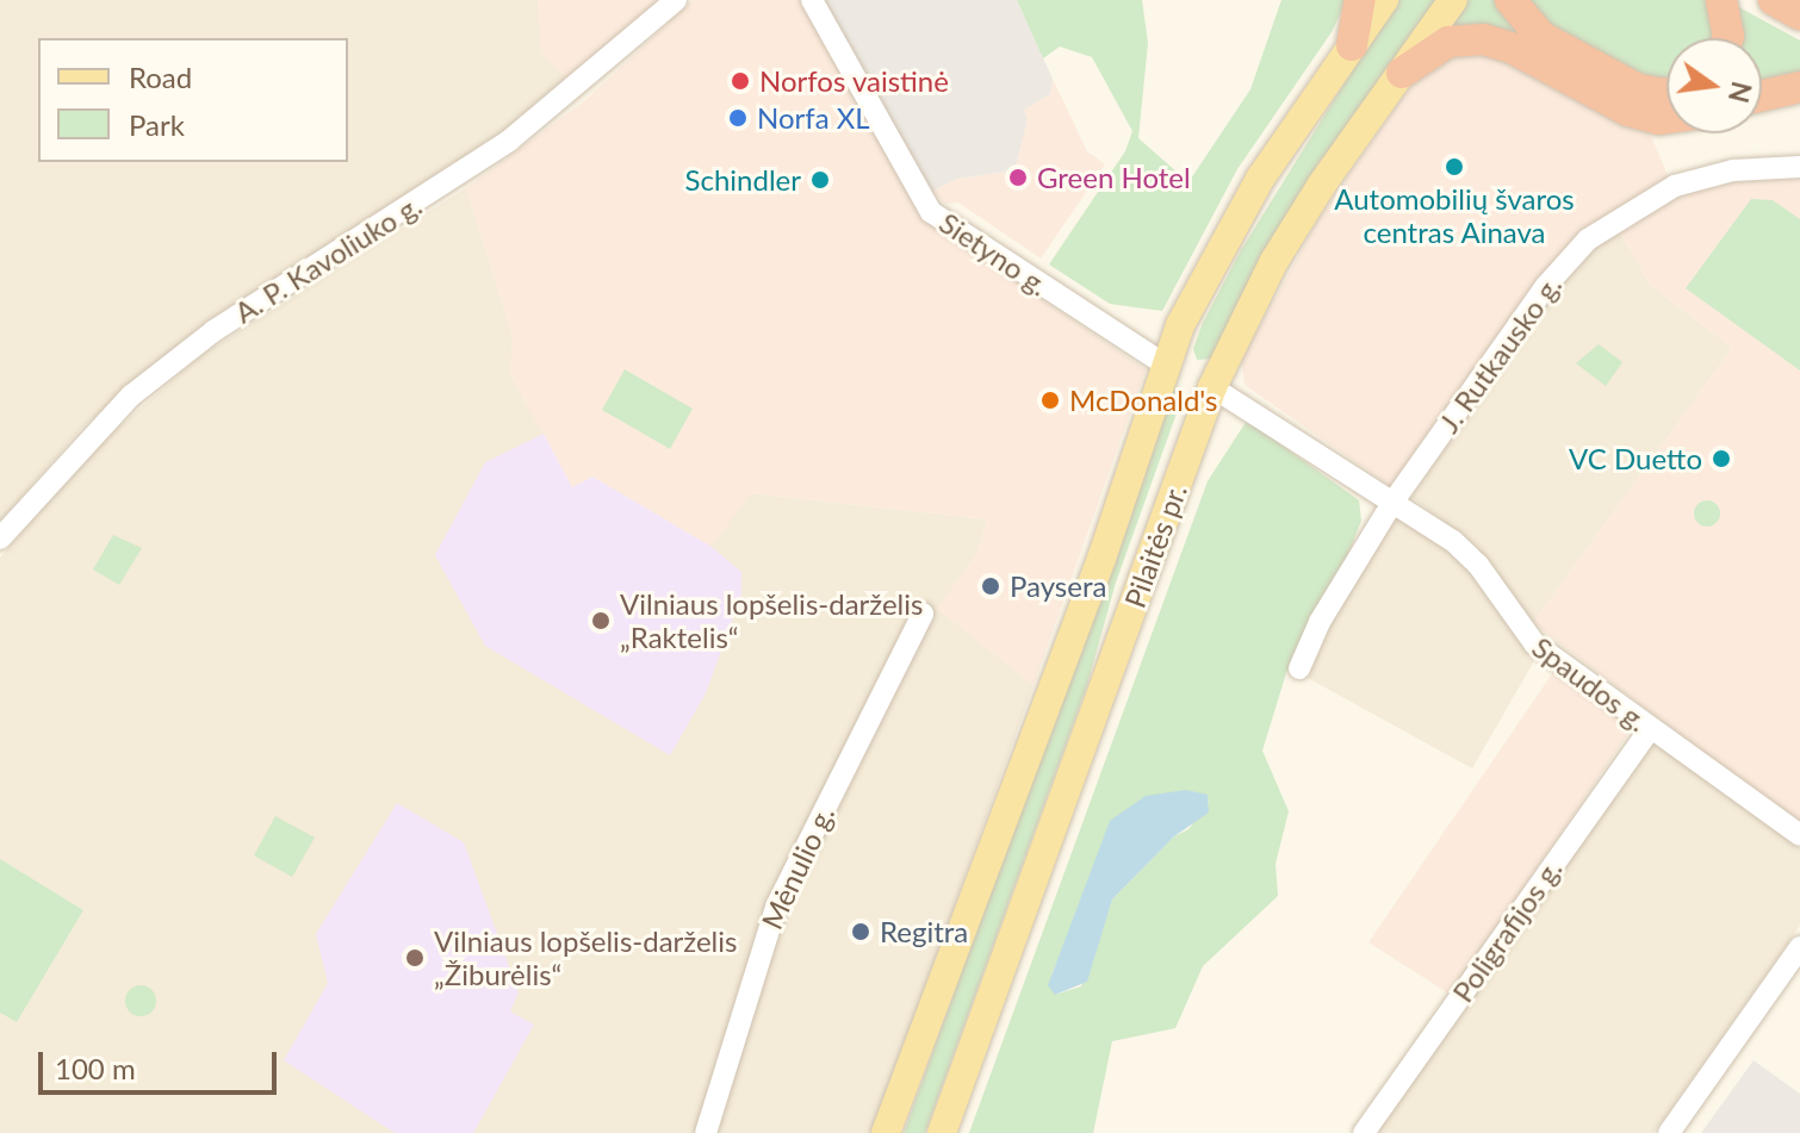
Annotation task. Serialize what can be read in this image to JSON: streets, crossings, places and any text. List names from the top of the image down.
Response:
{
  "streets": {
    "main road": ["Pilaitės pr."],
    "street": [
      "Sietyno g.",
      "A. P. Kavoliuko g.",
      "J. Rutkausko g.",
      "Spaudos g.",
      "Mėnulio g.",
      "Poligrafijos g."
    ]
  },
  "crossings": [
    ["Sietyno g.", "Pilaitės pr."],
    ["J. Rutkausko g.", "Spaudos g."],
    ["Pilaitės pr.", "Spaudos g."],
    ["Spaudos g.", "Poligrafijos g."]
  ],
  "places": [
    "Norfos vaistinė",
    "Norfa XL",
    "Automobilių švaros centras Ainava",
    "Green Hotel",
    "Schindler",
    "McDonald's",
    "VC Duetto",
    "Paysera",
    "Vilniaus lopšelis-darželis „Raktelis“",
    "Regitra",
    "Vilniaus lopšelis-darželis „Žiburėlis“"
  ],
  "legend": ["Road", "Park"],
  "scale_bar": "100 m",
  "north": "right"
}
